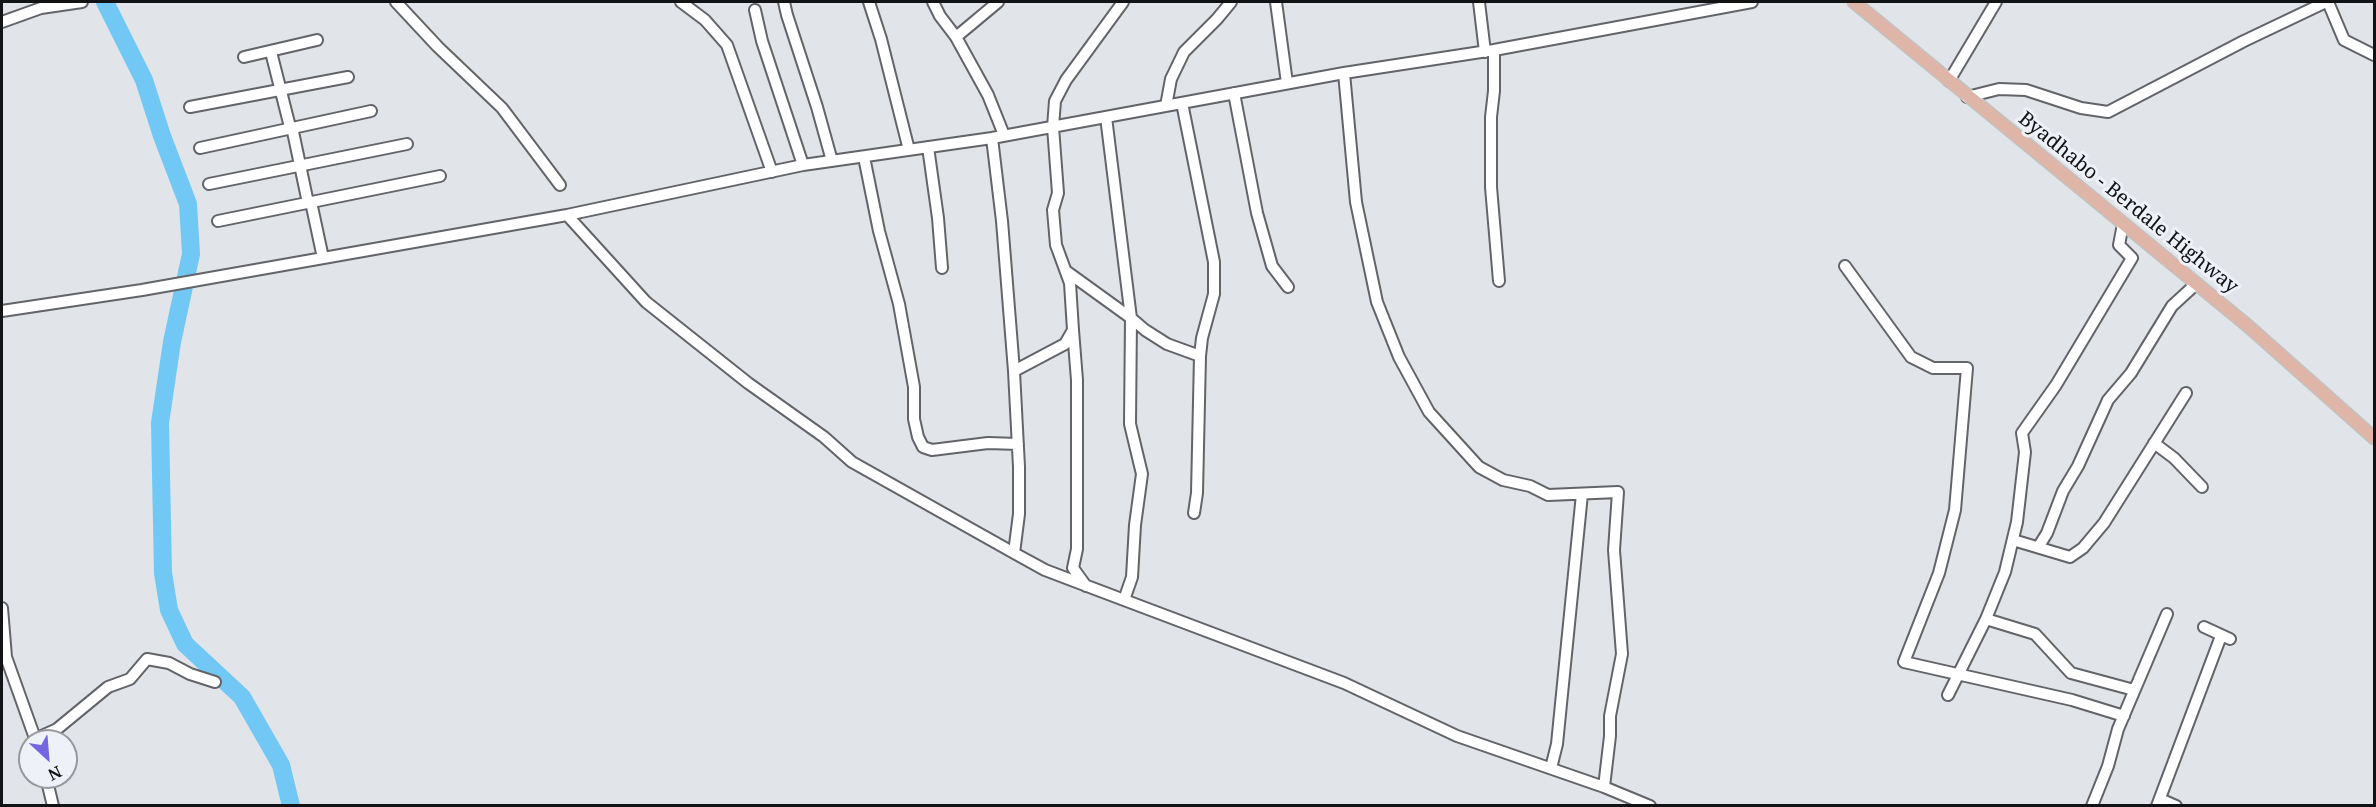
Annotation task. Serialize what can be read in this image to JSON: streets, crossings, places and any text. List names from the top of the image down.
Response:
{
  "streets": {
    "main road": ["Byadhabo - Berdale Highway"]
  },
  "north": "bottom right"
}
